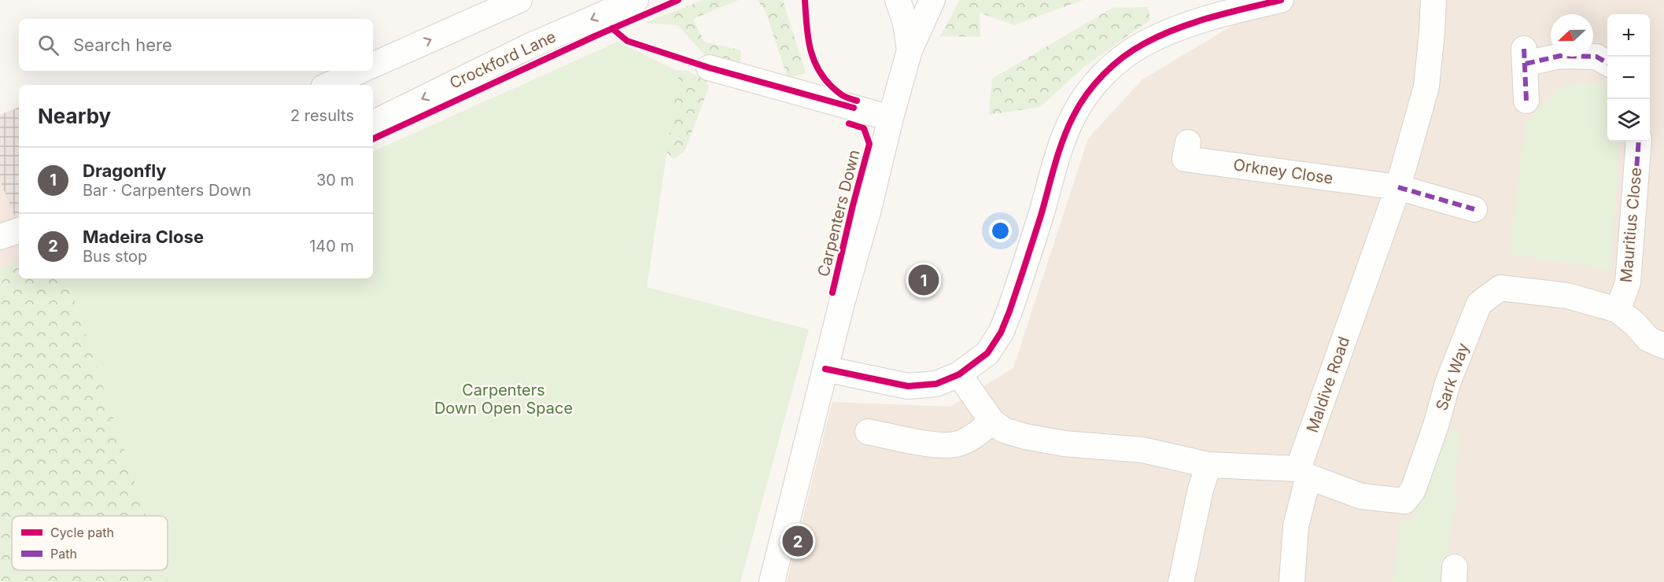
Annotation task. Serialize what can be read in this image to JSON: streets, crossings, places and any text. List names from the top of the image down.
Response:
{
  "streets": {
    "street": [
      "Crockford Lane",
      "Orkney Close",
      "Carpenters Down",
      "Mauritius Close",
      "Sark Way",
      "Maldive Road"
    ]
  },
  "crossings": [
    ["Orkney Close", "Maldive Road"],
    ["Mauritius Close", "Sark Way"],
    ["Sark Way", "Maldive Road"]
  ],
  "parks": ["Carpenters Down Open Space"],
  "legend": ["Cycle path", "Path"],
  "north": "left",
  "page": {
    "map_buttons": ["+", "−"],
    "search": "Search here",
    "heading": ["Nearby", "2 results"],
    "list": [
      {
        "mark": "1",
        "name": "Dragonfly",
        "note": "Bar · Carpenters Down",
        "value": "30 m"
      },
      {
        "mark": "2",
        "name": "Madeira Close",
        "note": "Bus stop",
        "value": "140 m"
      }
    ],
    "pins": ["1", "2"]
  }
}
